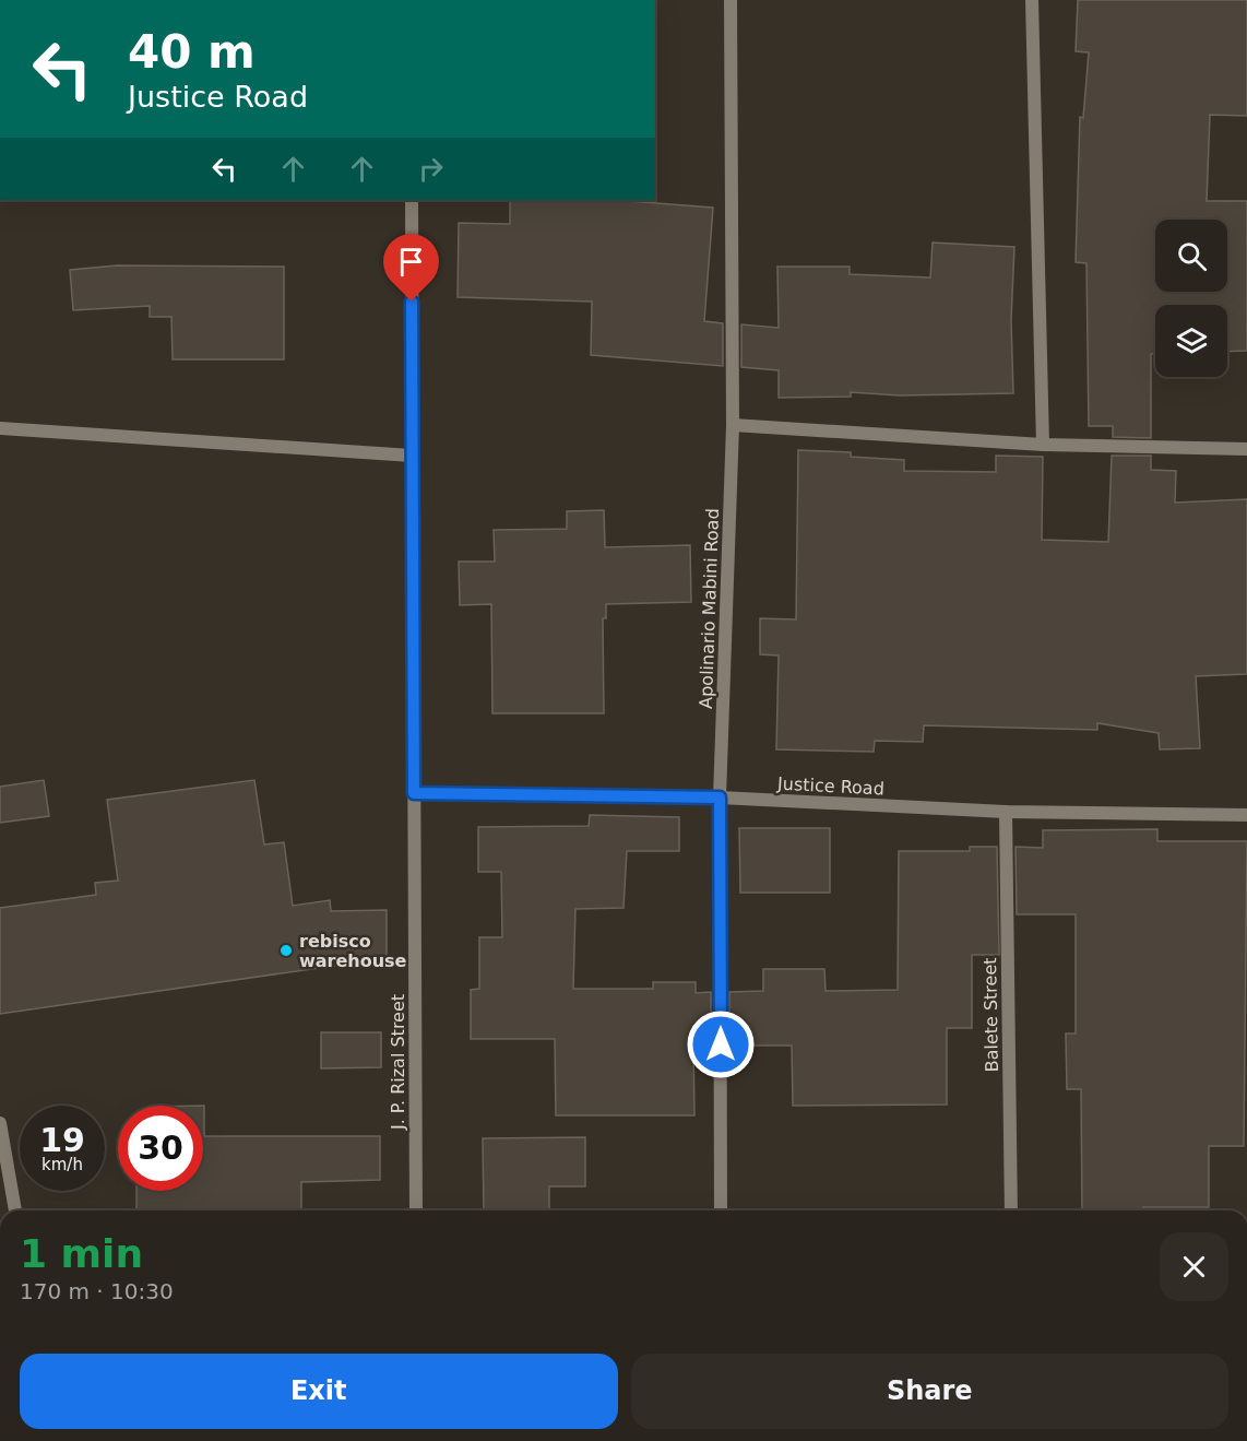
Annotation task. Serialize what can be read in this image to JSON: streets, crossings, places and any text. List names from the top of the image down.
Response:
{
  "streets": {
    "street": [
      "Apolinario Mabini Road",
      "Justice Road",
      "Balete Street",
      "J. P. Rizal Street"
    ]
  },
  "crossings": [
    ["Apolinario Mabini Road", "Justice Road"],
    ["Justice Road", "Balete Street"],
    ["Justice Road", "J. P. Rizal Street"]
  ],
  "places": ["rebisco warehouse"],
  "page": {
    "turn": ["40 m", "Justice Road"],
    "speed": "19 km/h",
    "limit": "30",
    "heading": ["1 min", "170 m · 10:30"],
    "buttons": ["Exit", "Share"]
  }
}
